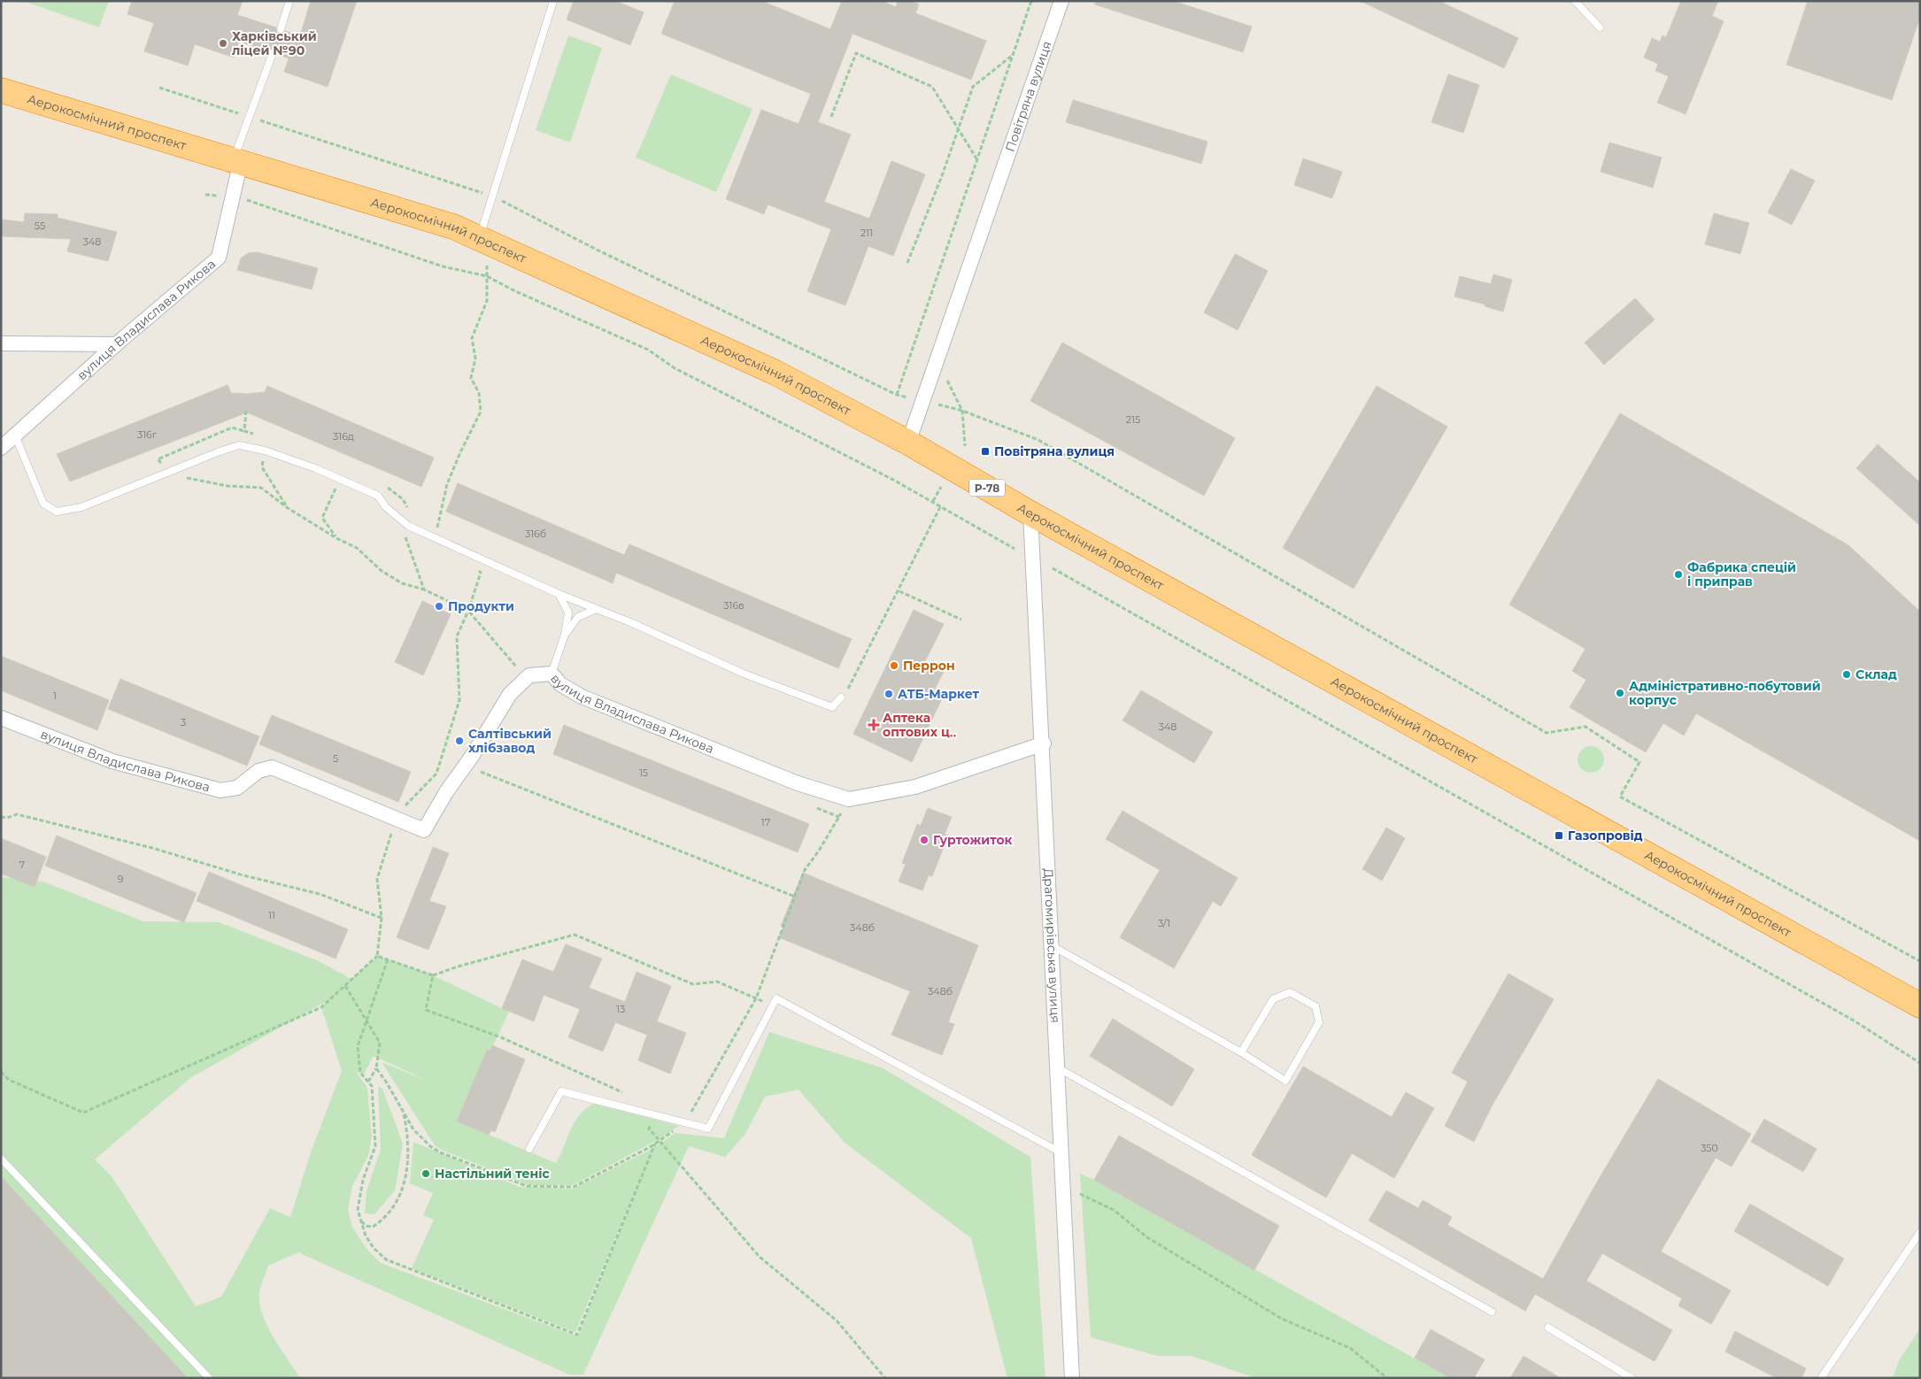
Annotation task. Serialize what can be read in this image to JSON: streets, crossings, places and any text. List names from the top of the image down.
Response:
{
  "streets": {
    "highway": ["Аерокосмічний проспект", "Р-78"],
    "street": ["Повітряна вулиця", "вулиця Владислава Рикова", "Драгомирівська вулиця"]
  },
  "crossings": [
    ["Повітряна вулиця", "Аерокосмічний проспект"],
    ["Аерокосмічний проспект", "вулиця Владислава Рикова"],
    ["Аерокосмічний проспект", "Драгомирівська вулиця"],
    ["вулиця Владислава Рикова", "Драгомирівська вулиця"]
  ],
  "places": {
    "other": [
      "Харківський ліцей №90",
      "Фабрика спецій і приправ",
      "Продукти",
      "Перрон",
      "Склад",
      "Адміністративно-побутовий корпус",
      "АТБ-Маркет",
      "Салтівський хлібзавод",
      "Гуртожиток",
      "Настільний теніс"
    ],
    "transit": ["Повітряна вулиця", "Газопровiд"],
    "health": ["Аптека оптових ц‥"]
  },
  "house_numbers": [
    "55",
    "211",
    "348",
    "215",
    "316г",
    "316д",
    "316б",
    "316в",
    "1",
    "3",
    "348",
    "5",
    "15",
    "17",
    "7",
    "9",
    "11",
    "3/1",
    "348б",
    "348б",
    "13",
    "350"
  ]
}
